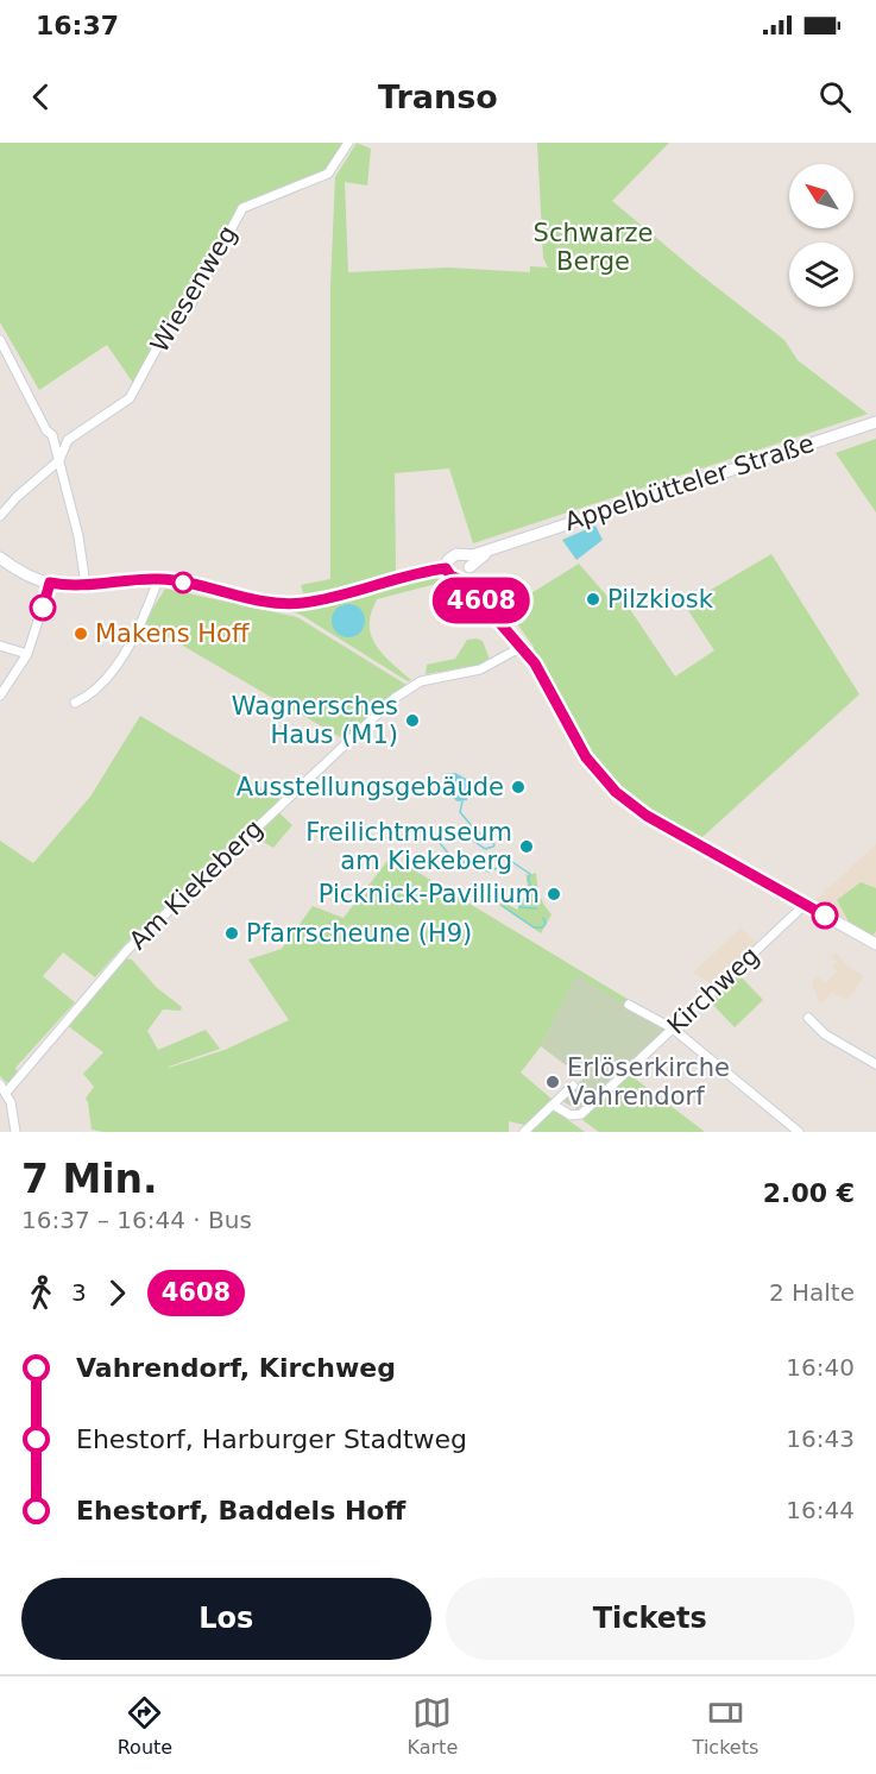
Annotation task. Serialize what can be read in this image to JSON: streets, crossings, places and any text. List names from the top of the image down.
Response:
{
  "streets": {
    "main road": ["Appelbütteler Straße"],
    "street": ["Wiesenweg", "Am Kiekeberg", "Kirchweg"]
  },
  "parks": ["Schwarze Berge"],
  "places": [
    "Pilzkiosk",
    "Makens Hoff",
    "Wagnersches Haus (M1)",
    "Ausstellungsgebäude",
    "Freilichtmuseum am Kiekeberg",
    "Picknick-Pavillium",
    "Pfarrscheune (H9)",
    "Erlöserkirche Vahrendorf"
  ],
  "lines": ["bus line 4608"],
  "north": "top left",
  "page": {
    "status": "16:37",
    "header": "Transo",
    "on_map": "4608",
    "heading": ["7 Min.", "16:37 – 16:44 · Bus", "2.00 €"],
    "legs": ["3", "4608", "2 Halte"],
    "list": [
      {
        "name": "Vahrendorf, Kirchweg",
        "value": "16:40"
      },
      {
        "name": "Ehestorf, Harburger Stadtweg",
        "value": "16:43"
      },
      {
        "name": "Ehestorf, Baddels Hoff",
        "value": "16:44"
      }
    ],
    "buttons": ["Los", "Tickets"],
    "tabs": ["Route", "Karte", "Tickets"]
  }
}
